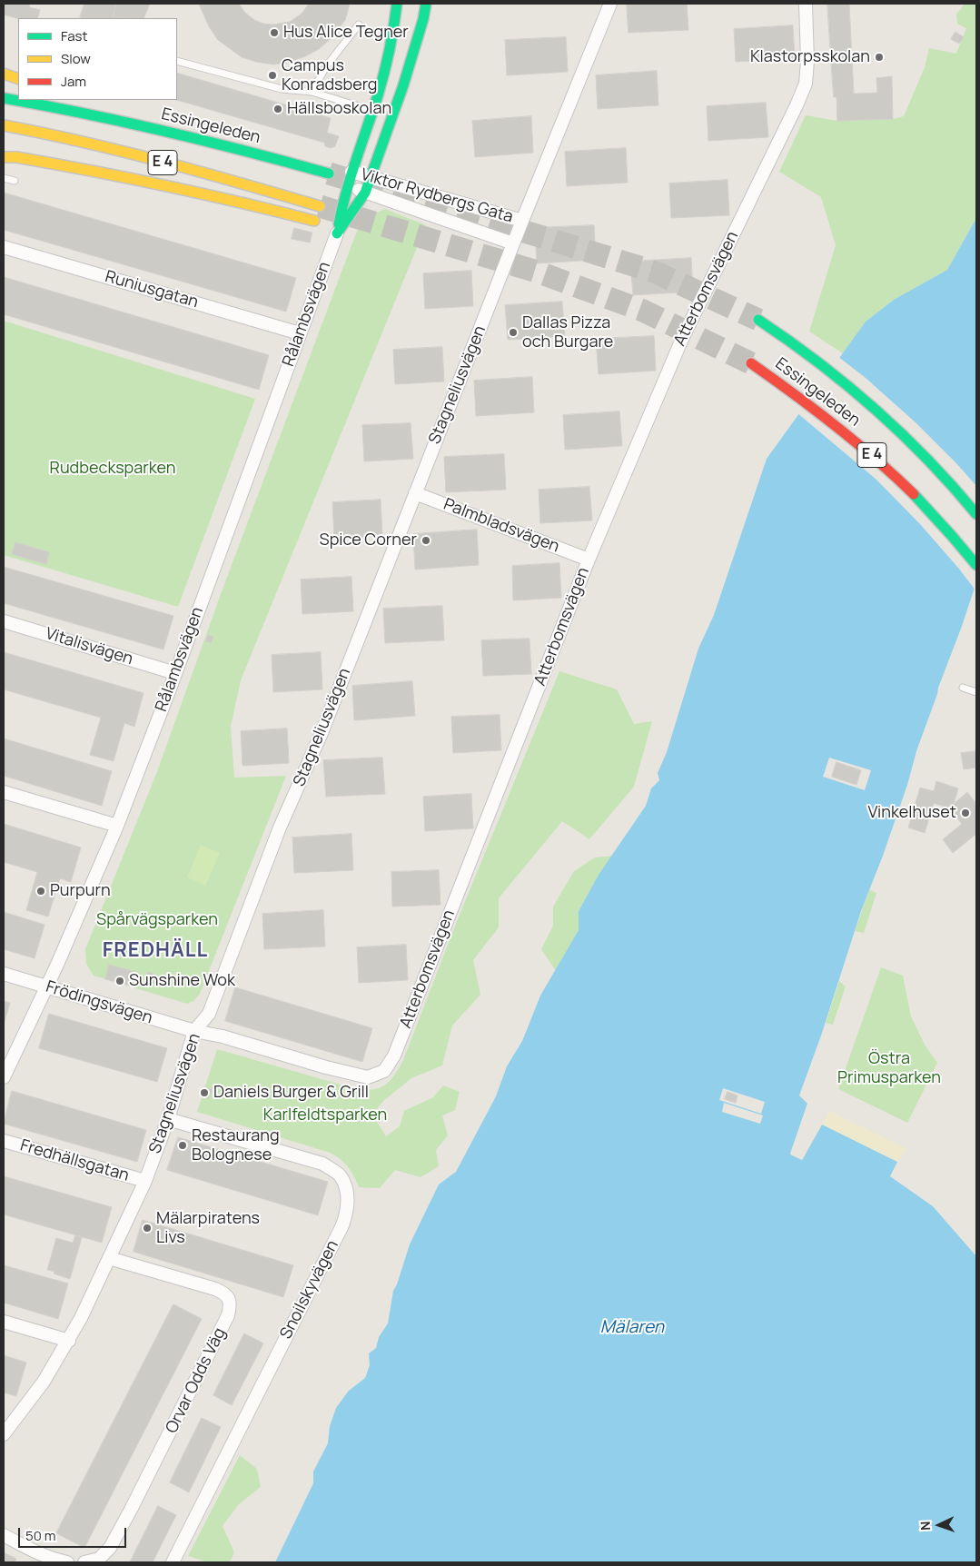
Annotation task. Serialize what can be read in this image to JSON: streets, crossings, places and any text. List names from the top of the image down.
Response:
{
  "streets": {
    "main road": ["Essingeleden", "E 4", "Rålambsvägen"],
    "street": [
      "Viktor Rydbergs Gata",
      "Atterbomsvägen",
      "Runiusgatan",
      "Stagneliusvägen",
      "Palmbladsvägen",
      "Vitalisvägen",
      "Frödingsvägen",
      "Fredhällsgatan",
      "Snoilskyvägen",
      "Orvar Odds Väg"
    ]
  },
  "crossings": [
    ["Viktor Rydbergs Gata", "Rålambsvägen"],
    ["Viktor Rydbergs Gata", "Stagneliusvägen"],
    ["Atterbomsvägen", "Stagneliusvägen"],
    ["Atterbomsvägen", "Palmbladsvägen"],
    ["Atterbomsvägen", "Frödingsvägen"],
    ["Runiusgatan", "Rålambsvägen"],
    ["Rålambsvägen", "Vitalisvägen"],
    ["Rålambsvägen", "Frödingsvägen"],
    ["Stagneliusvägen", "Palmbladsvägen"],
    ["Stagneliusvägen", "Frödingsvägen"],
    ["Stagneliusvägen", "Fredhällsgatan"],
    ["Stagneliusvägen", "Snoilskyvägen"],
    ["Stagneliusvägen", "Orvar Odds Väg"]
  ],
  "districts": ["FREDHÄLL"],
  "water": ["Mälaren"],
  "parks": [
    "Rudbecksparken",
    "Spårvägsparken",
    "Östra Primusparken",
    "Karlfeldtsparken"
  ],
  "places": [
    "Hus Alice Tegner",
    "Klastorpsskolan",
    "Campus Konradsberg",
    "Hällsboskolan",
    "Dallas Pizza och Burgare",
    "Spice Corner",
    "Vinkelhuset",
    "Purpurn",
    "Sunshine Wok",
    "Daniels Burger & Grill",
    "Restaurang Bolognese",
    "Mälarpiratens Livs"
  ],
  "legend": ["Fast", "Slow", "Jam"],
  "scale_bar": "50 m",
  "north": "left"
}
